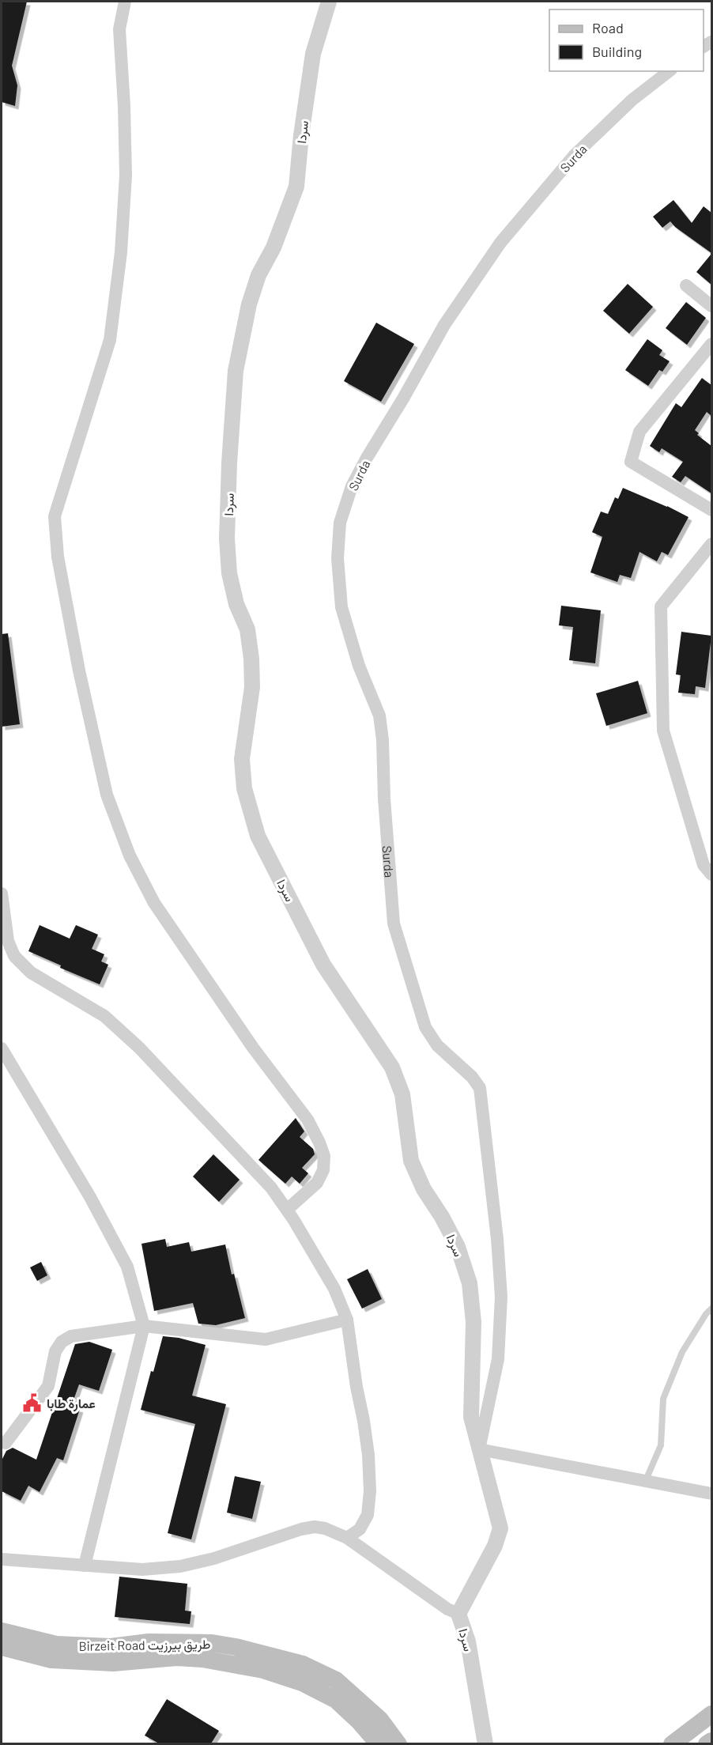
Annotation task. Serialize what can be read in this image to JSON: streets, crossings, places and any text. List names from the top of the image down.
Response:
{
  "streets": {
    "main road": ["Birzeit Road طريق بيرزيت"],
    "street": ["سردا", "Surda"]
  },
  "crossings": [
    ["سردا", "Surda"]
  ],
  "places": {
    "public building": ["عمارة طابا"]
  },
  "legend": ["Road", "Building"]
}
